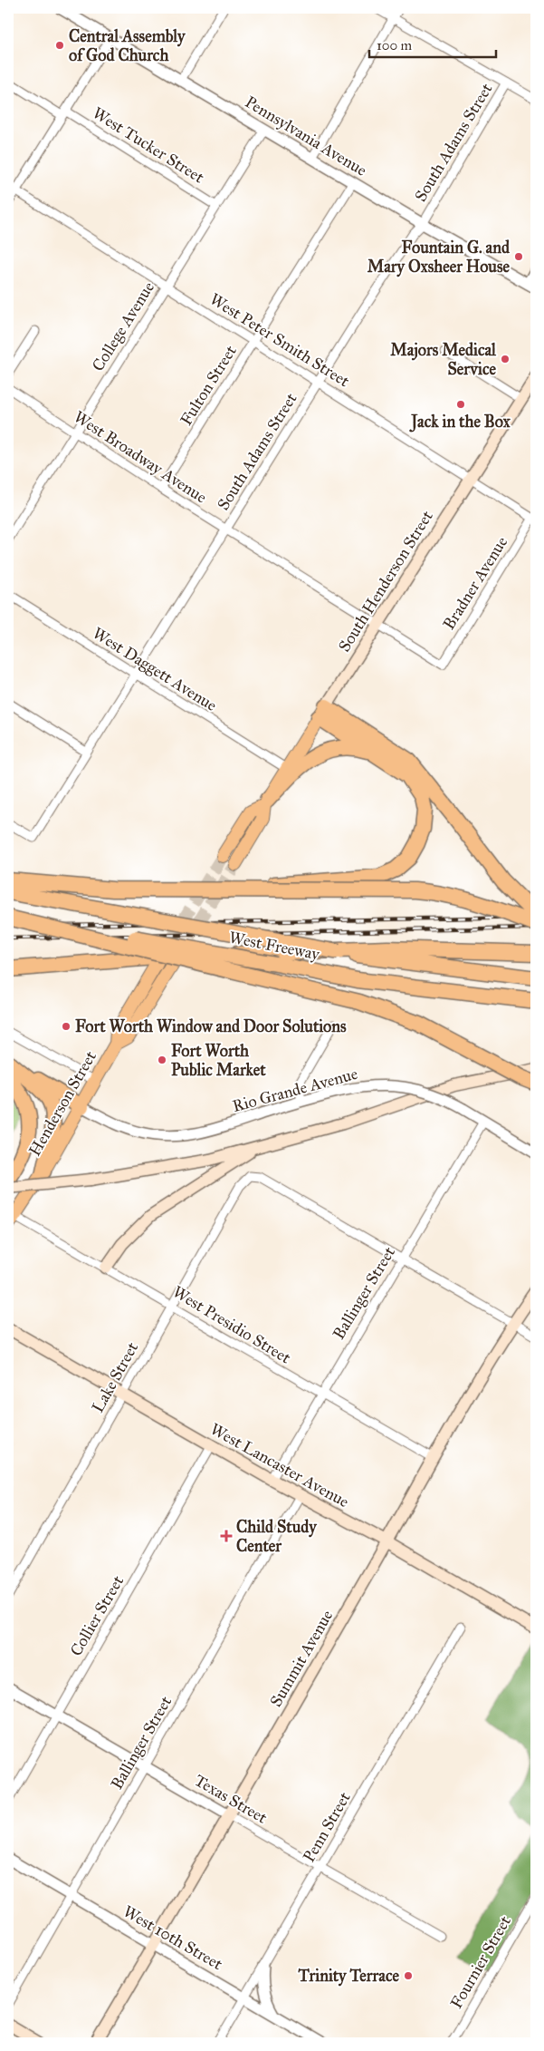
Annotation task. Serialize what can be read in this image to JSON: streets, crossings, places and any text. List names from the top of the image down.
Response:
{
  "streets": {
    "highway": ["West Freeway"],
    "main road": [
      "South Henderson Street",
      "Henderson Street",
      "West Lancaster Avenue",
      "Summit Avenue"
    ],
    "street": [
      "Pennsylvania Avenue",
      "South Adams Street",
      "West Tucker Street",
      "College Avenue",
      "West Peter Smith Street",
      "Fulton Street",
      "West Broadway Avenue",
      "Bradner Avenue",
      "West Daggett Avenue",
      "Rio Grande Avenue",
      "Ballinger Street",
      "West Presidio Street",
      "Lake Street",
      "Collier Street",
      "Texas Street",
      "Penn Street",
      "West 10th Street",
      "Fournier Street"
    ]
  },
  "crossings": [
    ["Pennsylvania Avenue", "South Adams Street"],
    ["Pennsylvania Avenue", "College Avenue"],
    ["Pennsylvania Avenue", "Fulton Street"],
    ["South Adams Street", "West Peter Smith Street"],
    ["South Adams Street", "West Broadway Avenue"],
    ["South Adams Street", "West Daggett Avenue"],
    ["West Tucker Street", "College Avenue"],
    ["College Avenue", "West Peter Smith Street"],
    ["College Avenue", "West Broadway Avenue"],
    ["West Peter Smith Street", "Fulton Street"],
    ["West Peter Smith Street", "South Henderson Street"],
    ["West Peter Smith Street", "Bradner Avenue"],
    ["Fulton Street", "West Broadway Avenue"],
    ["West Broadway Avenue", "South Henderson Street"],
    ["West Broadway Avenue", "Bradner Avenue"],
    ["South Henderson Street", "West Daggett Avenue"],
    ["Rio Grande Avenue", "Henderson Street"],
    ["Rio Grande Avenue", "Ballinger Street"],
    ["Henderson Street", "West Presidio Street"],
    ["Ballinger Street", "West Presidio Street"],
    ["Ballinger Street", "Lake Street"],
    ["Ballinger Street", "West Lancaster Avenue"],
    ["Ballinger Street", "Texas Street"],
    ["Ballinger Street", "West 10th Street"],
    ["West Presidio Street", "Lake Street"],
    ["West Presidio Street", "Summit Avenue"],
    ["Lake Street", "West Lancaster Avenue"],
    ["West Lancaster Avenue", "Collier Street"],
    ["West Lancaster Avenue", "Summit Avenue"],
    ["Collier Street", "Texas Street"],
    ["Summit Avenue", "Texas Street"],
    ["Summit Avenue", "West 10th Street"],
    ["Texas Street", "Penn Street"],
    ["Penn Street", "West 10th Street"]
  ],
  "places": {
    "other": [
      "Central Assembly of God Church",
      "Fountain G. and Mary Oxsheer House",
      "Majors Medical Service",
      "Jack in the Box",
      "Fort Worth Window and Door Solutions",
      "Fort Worth Public Market",
      "Trinity Terrace"
    ],
    "health": ["Child Study Center"]
  },
  "scale_bar": "100 m"
}
